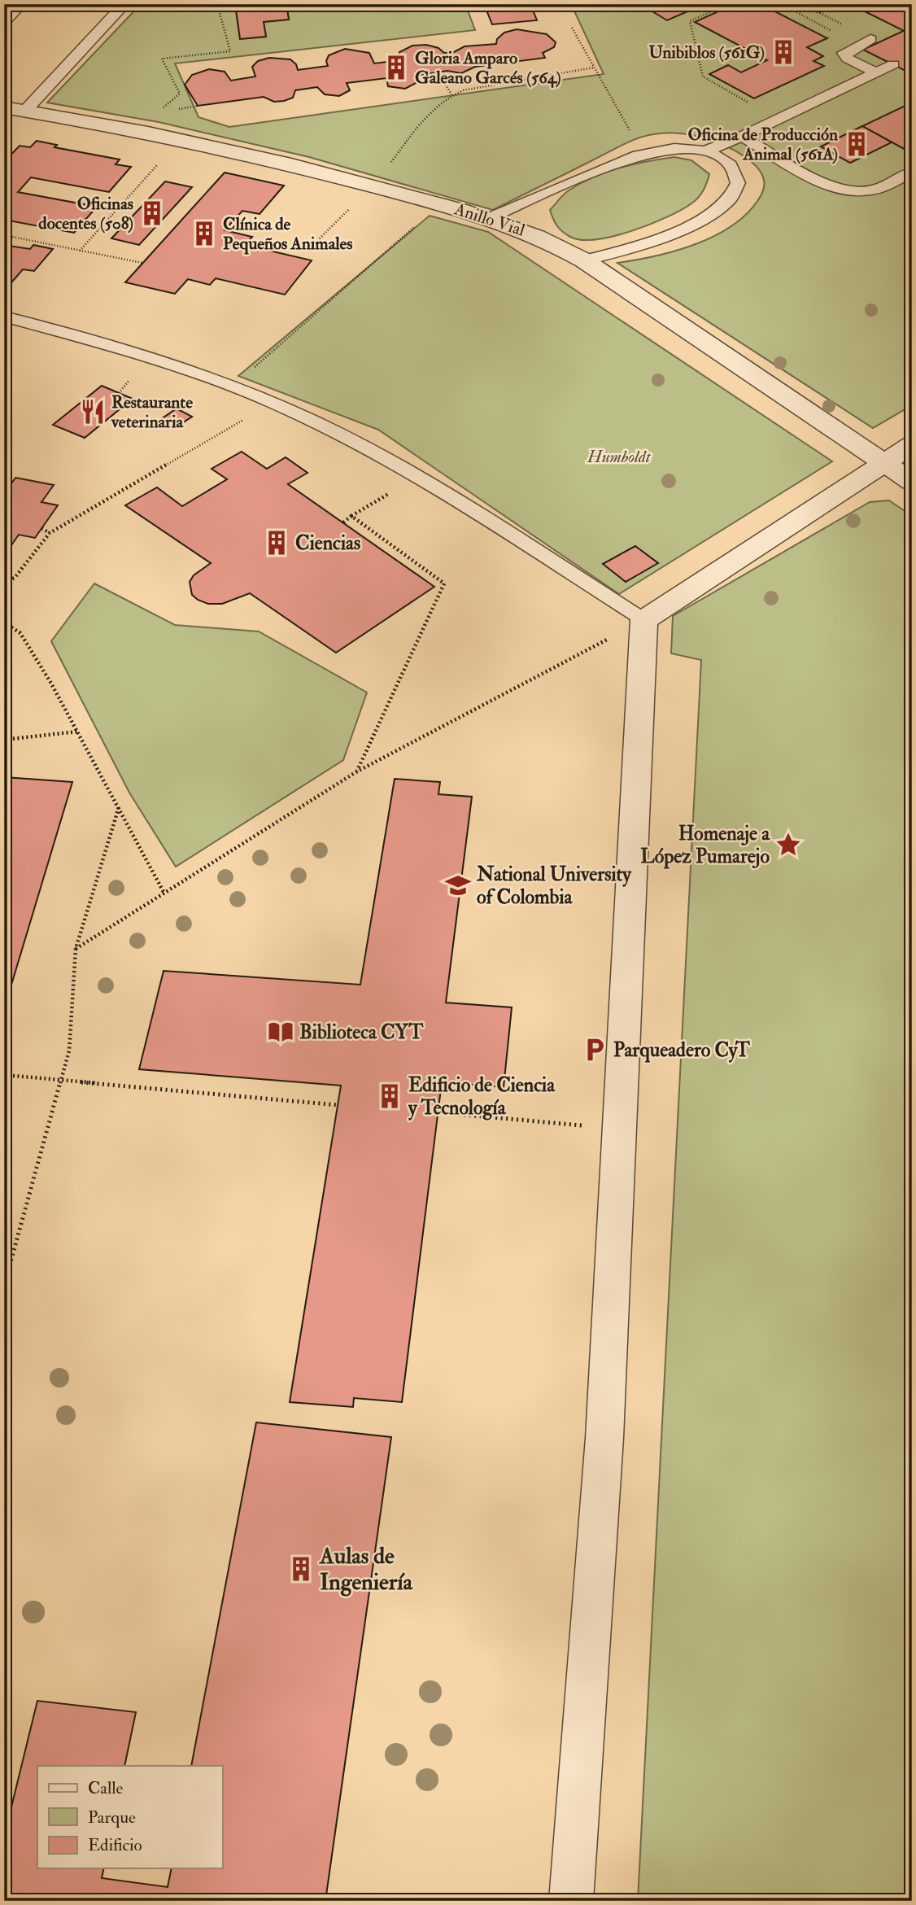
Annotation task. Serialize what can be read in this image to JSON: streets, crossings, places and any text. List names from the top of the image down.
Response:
{
  "streets": {
    "street": ["Anillo Vial"]
  },
  "parks": ["Humboldt"],
  "places": {
    "building": [
      "Unibiblos (561G)",
      "Gloria Amparo Galeano Garcés (564)",
      "Oficina de Producción Animal (561A)",
      "Oficinas docentes (508)",
      "Clínica de Pequeños Animales",
      "Ciencias",
      "Edificio de Ciencia y Tecnología",
      "Aulas de Ingeniería"
    ],
    "restaurant": ["Restaurante veterinaria"],
    "place": ["Homenaje a López Pumarejo"],
    "school or university": ["National University of Colombia"],
    "library": ["Biblioteca CYT"],
    "parking": ["Parqueadero CyT"]
  },
  "legend": ["Calle", "Parque", "Edificio"]
}
